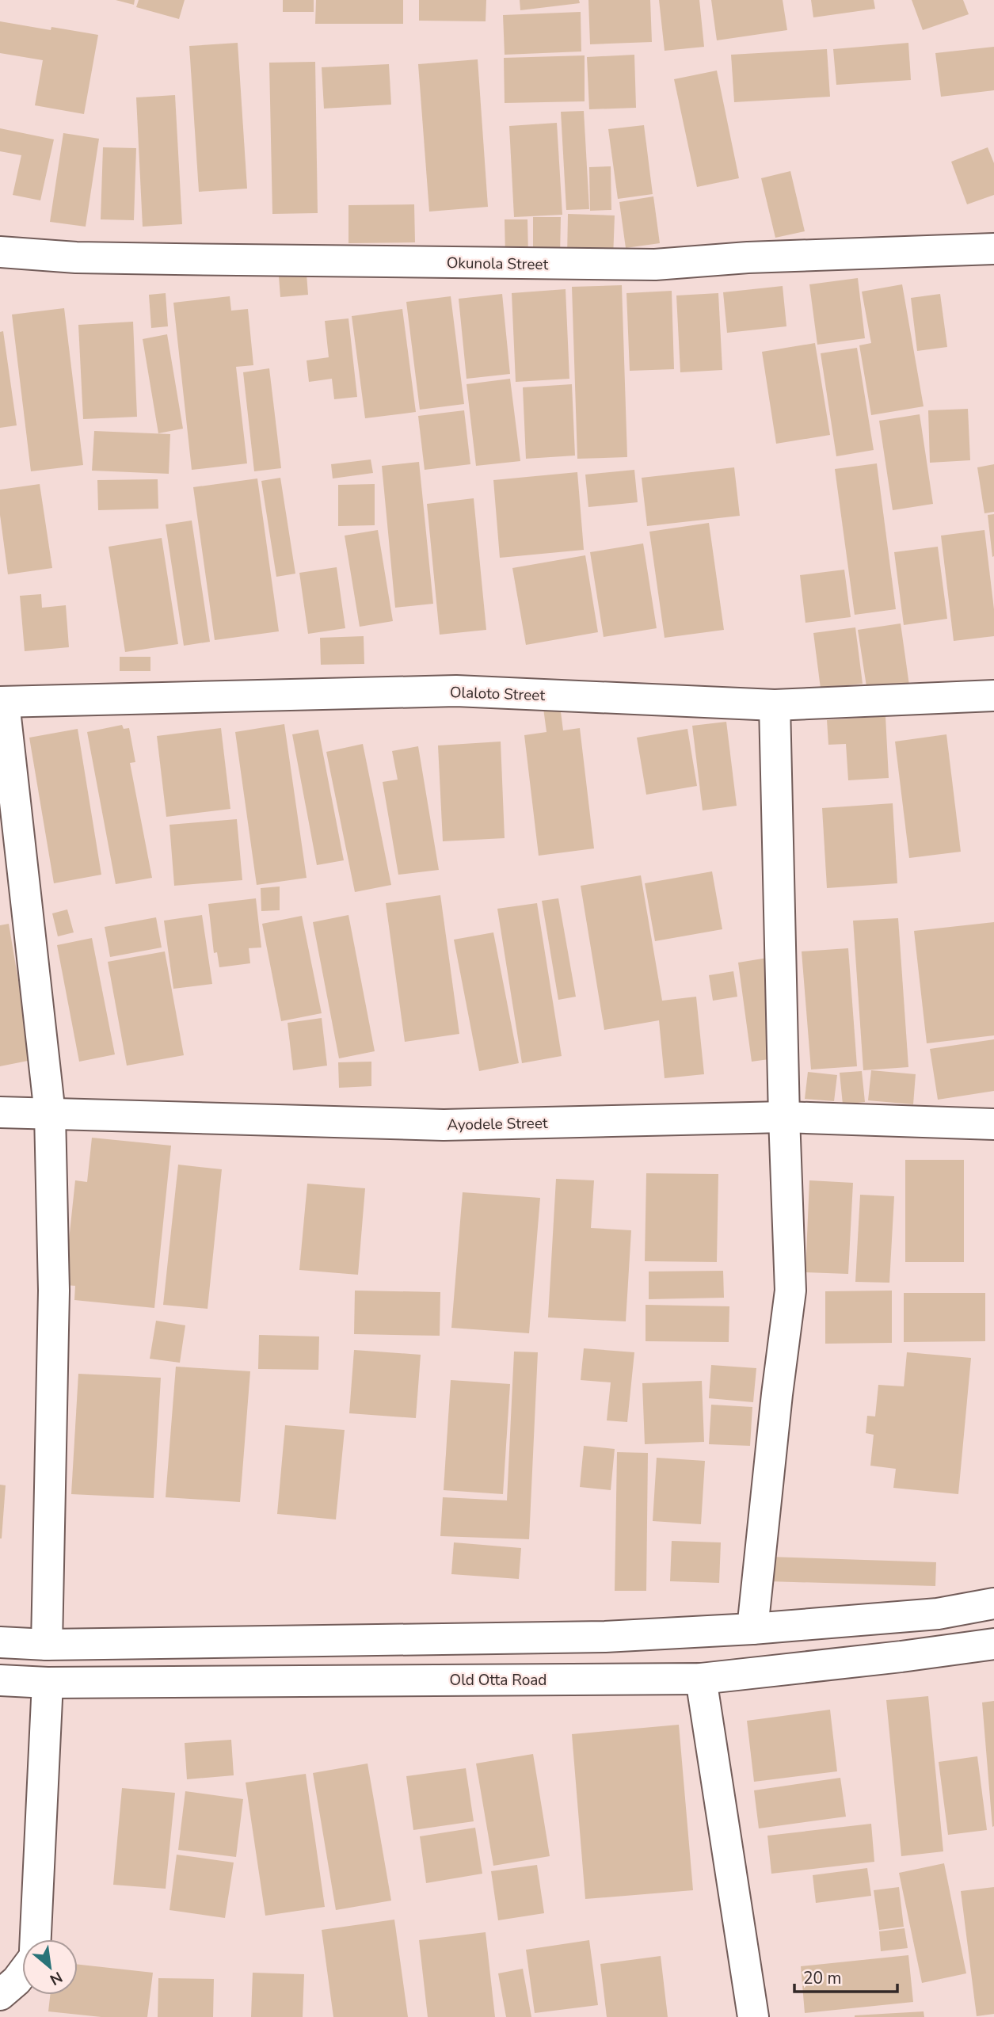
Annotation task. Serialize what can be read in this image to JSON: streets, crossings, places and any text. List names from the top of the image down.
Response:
{
  "streets": {
    "street": [
      "Okunola Street",
      "Olaloto Street",
      "Ayodele Street",
      "Old Otta Road"
    ]
  },
  "scale_bar": "20 m",
  "north": "bottom right"
}
